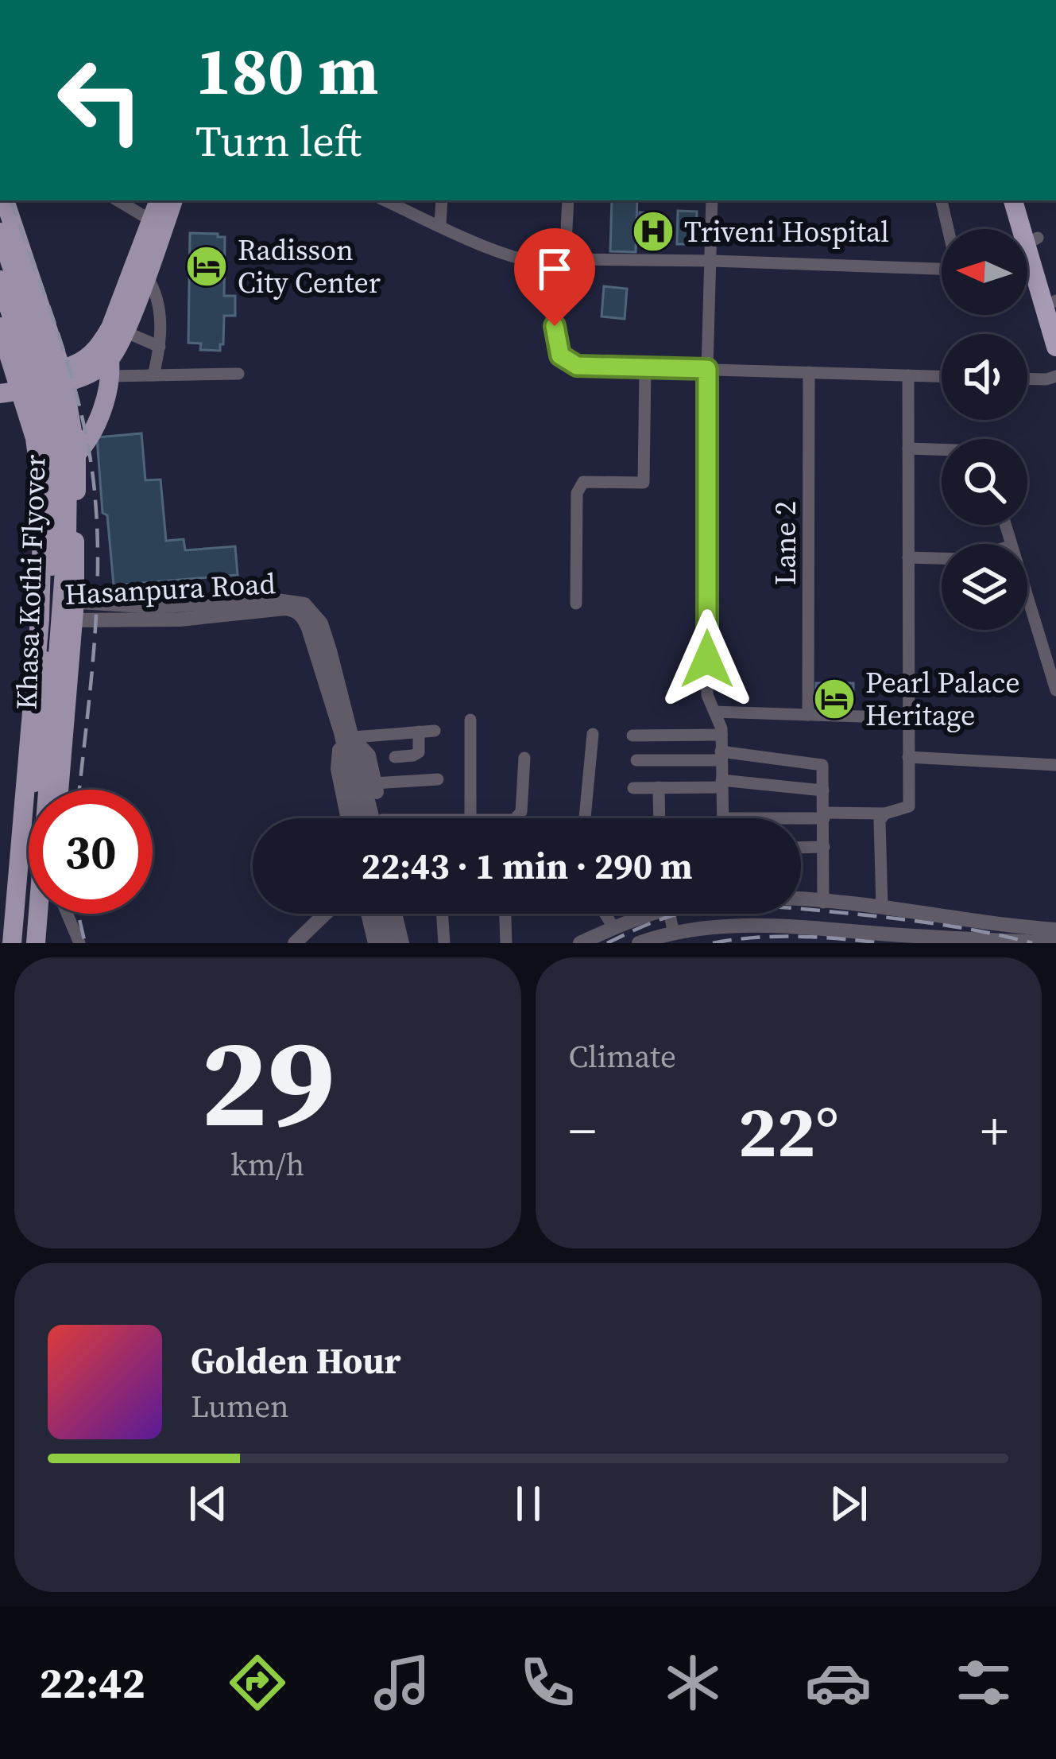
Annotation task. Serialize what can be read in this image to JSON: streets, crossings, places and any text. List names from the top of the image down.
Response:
{
  "streets": {
    "main road": ["Khasa Kothi Flyover"],
    "street": ["Lane 2", "Hasanpura Road"]
  },
  "places": {
    "hospital": ["Triveni Hospital"],
    "hotel": ["Radisson City Center", "Pearl Palace Heritage"]
  },
  "north": "left",
  "page": {
    "turn": ["180 m", "Turn left"],
    "limit": "30",
    "trip": "22:43 · 1 min · 290 m",
    "tile": [
      ["29", "km/h"],
      "Climate"
    ],
    "heat": ["−", "22°", "+"],
    "song": ["Golden Hour", "Lumen"],
    "tabs": "22:42"
  }
}
